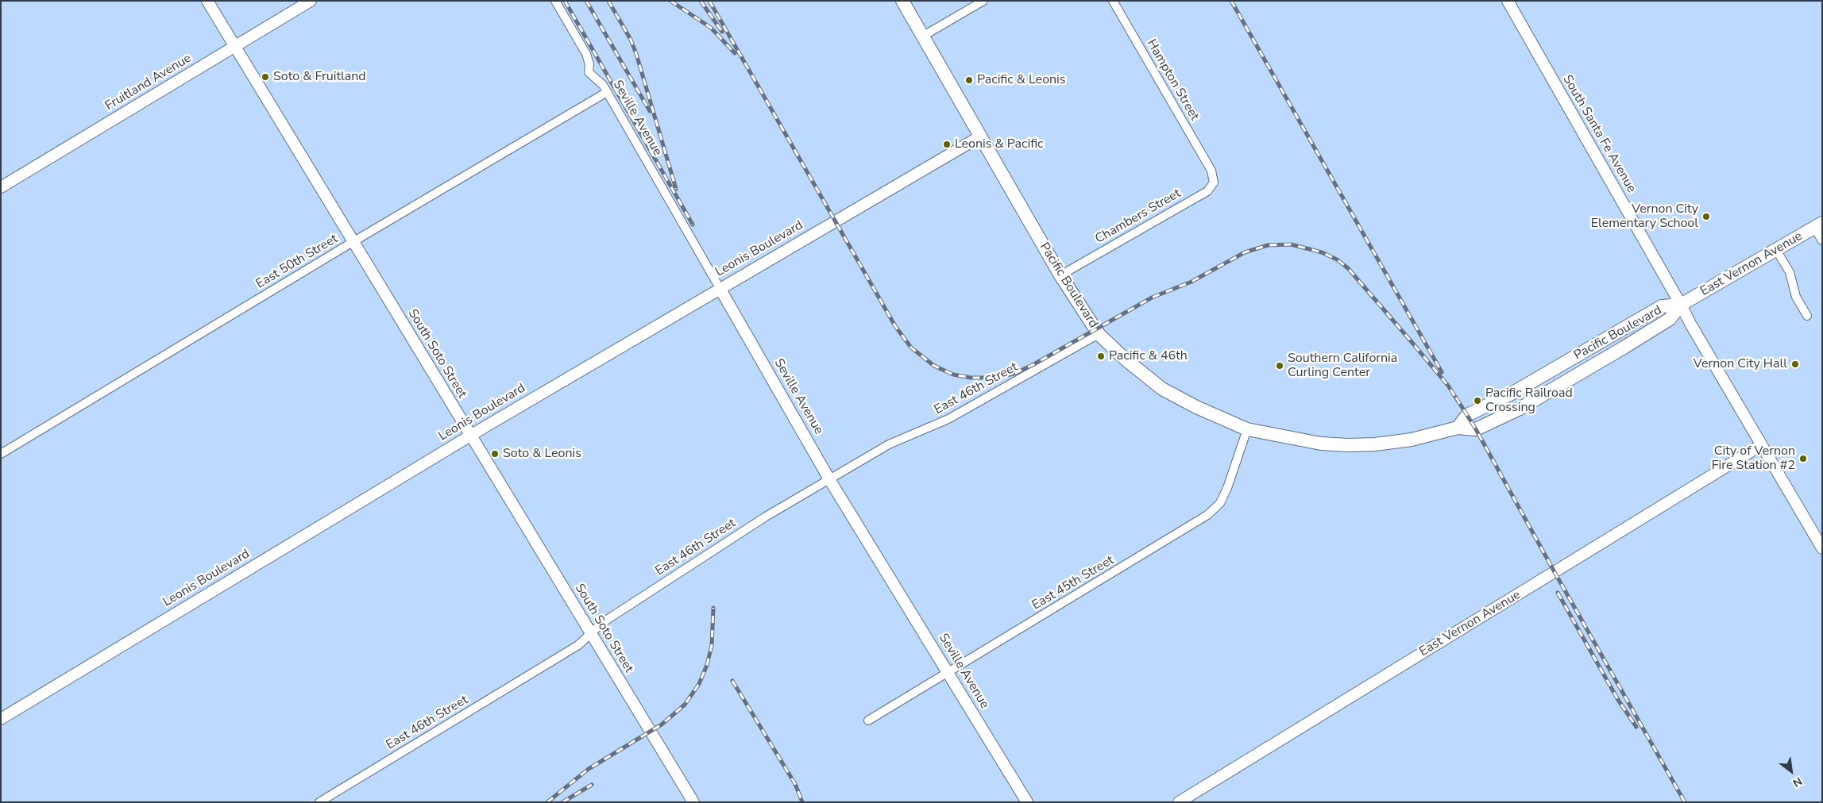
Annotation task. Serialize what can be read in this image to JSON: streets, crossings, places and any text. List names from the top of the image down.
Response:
{
  "streets": {
    "main road": [
      "Fruitland Avenue",
      "Seville Avenue",
      "South Santa Fe Avenue",
      "Leonis Boulevard",
      "East Vernon Avenue",
      "Pacific Boulevard",
      "South Soto Street"
    ],
    "street": [
      "Hampton Street",
      "Chambers Street",
      "East 50th Street",
      "East 46th Street",
      "East 45th Street"
    ]
  },
  "crossings": [
    ["Hampton Street", "Chambers Street"],
    ["Fruitland Avenue", "South Soto Street"],
    ["Seville Avenue", "Leonis Boulevard"],
    ["Seville Avenue", "East 50th Street"],
    ["Seville Avenue", "East 46th Street"],
    ["Seville Avenue", "East 45th Street"],
    ["South Santa Fe Avenue", "East Vernon Avenue"],
    ["South Santa Fe Avenue", "Pacific Boulevard"],
    ["Chambers Street", "Pacific Boulevard"],
    ["Leonis Boulevard", "Pacific Boulevard"],
    ["Leonis Boulevard", "South Soto Street"],
    ["East 50th Street", "South Soto Street"],
    ["East Vernon Avenue", "Pacific Boulevard"],
    ["Pacific Boulevard", "East 46th Street"],
    ["Pacific Boulevard", "East 45th Street"],
    ["South Soto Street", "East 46th Street"]
  ],
  "places": [
    "Soto & Fruitland",
    "Pacific & Leonis",
    "Leonis & Pacific",
    "Vernon City Elementary School",
    "Pacific & 46th",
    "Vernon City Hall",
    "Southern California Curling Center",
    "Pacific Railroad Crossing",
    "Soto & Leonis",
    "City of Vernon Fire Station #2"
  ],
  "north": "bottom right"
}
